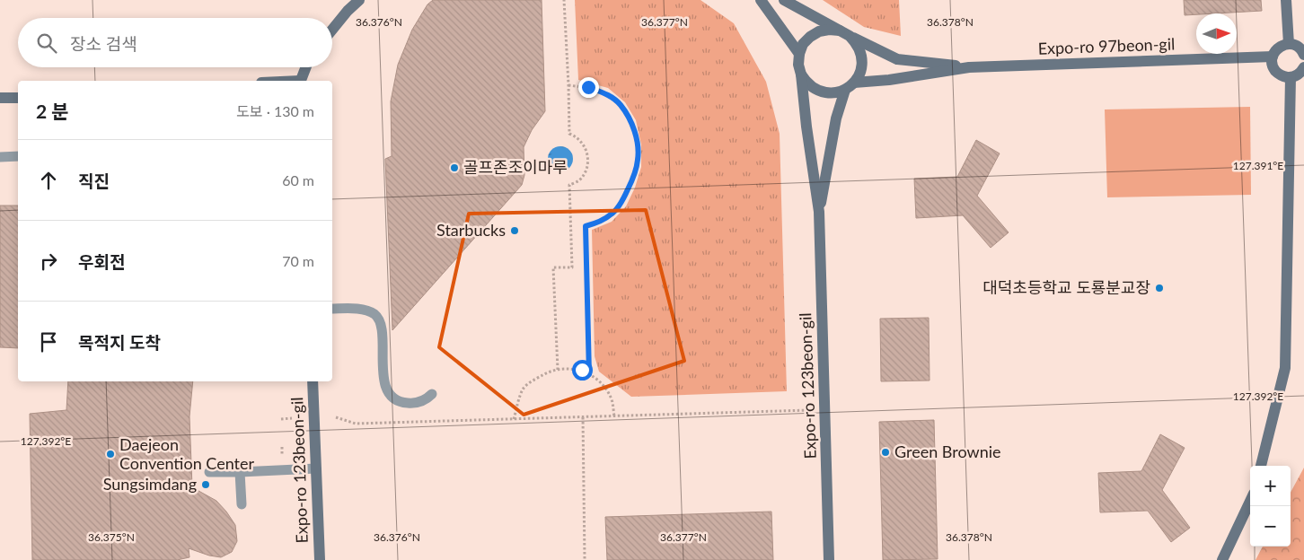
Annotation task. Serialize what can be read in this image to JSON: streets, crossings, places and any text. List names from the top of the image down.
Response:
{
  "streets": {
    "street": ["Expo-ro 97beon-gil", "Expo-ro 123beon-gil"]
  },
  "places": [
    "골프존조이마루",
    "Starbucks",
    "대덕초등학교 도룡분교장",
    "Green Brownie",
    "Daejeon Convention Center",
    "Sungsimdang"
  ],
  "north": "right",
  "page": {
    "search": "장소 검색",
    "heading": ["2 분", "도보 · 130 m"],
    "list": [
      ["직진", "60 m"],
      ["우회전", "70 m"],
      "목적지 도착"
    ],
    "map_buttons": ["+", "−"]
  },
  "coordinates": [
    "36.376°N",
    "36.377°N",
    "36.378°N",
    "127.391°E",
    "127.392°E",
    "36.375°N"
  ]
}
